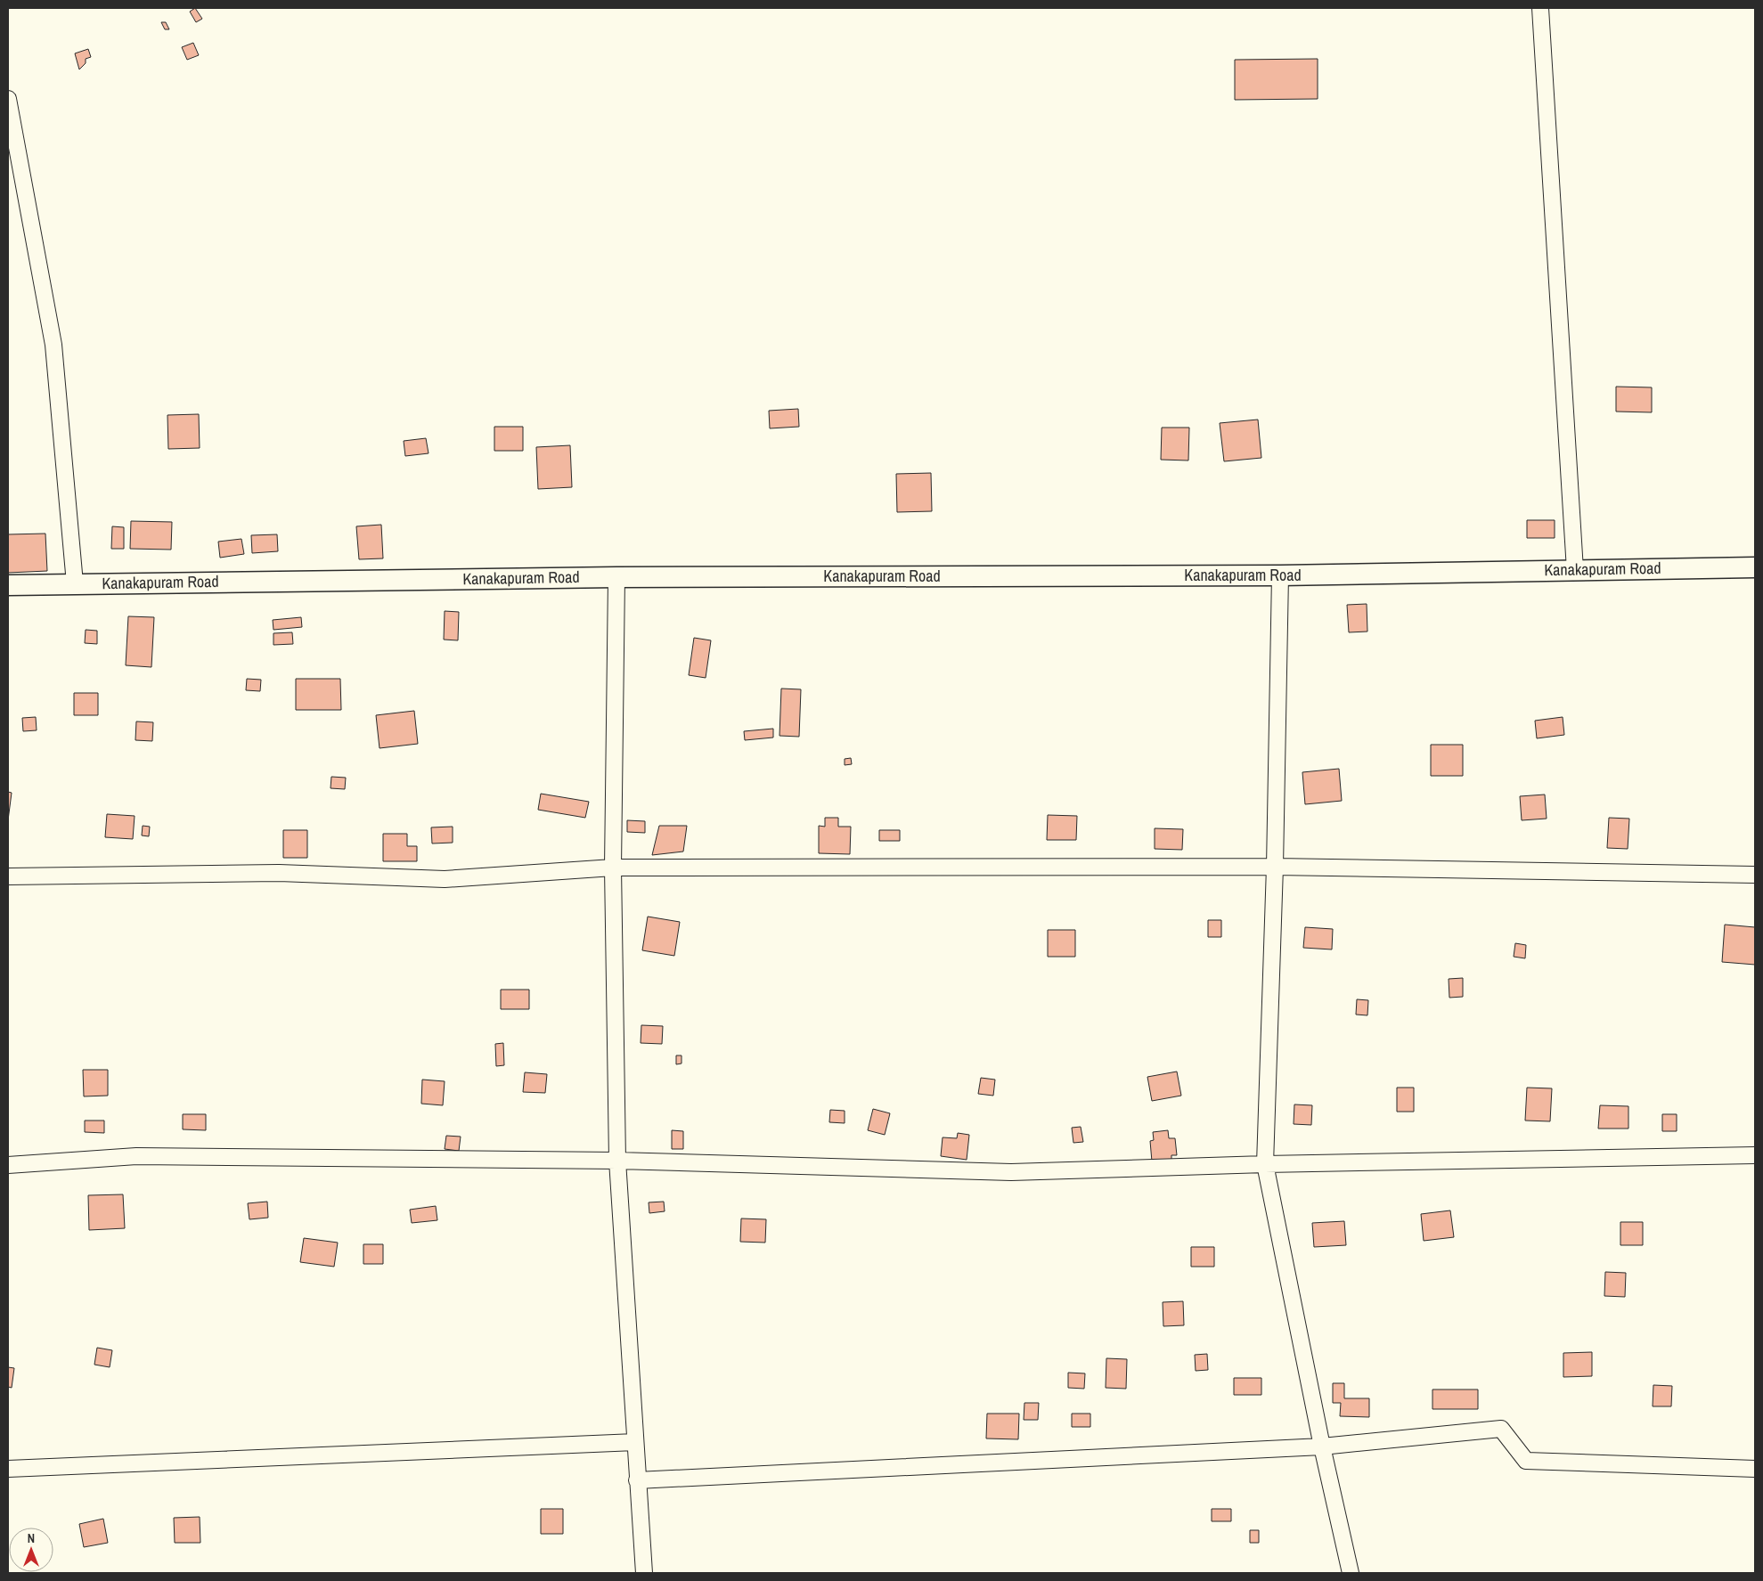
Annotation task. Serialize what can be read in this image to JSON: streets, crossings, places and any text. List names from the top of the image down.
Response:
{
  "streets": {
    "street": ["Kanakapuram Road"]
  },
  "north": "top"
}
